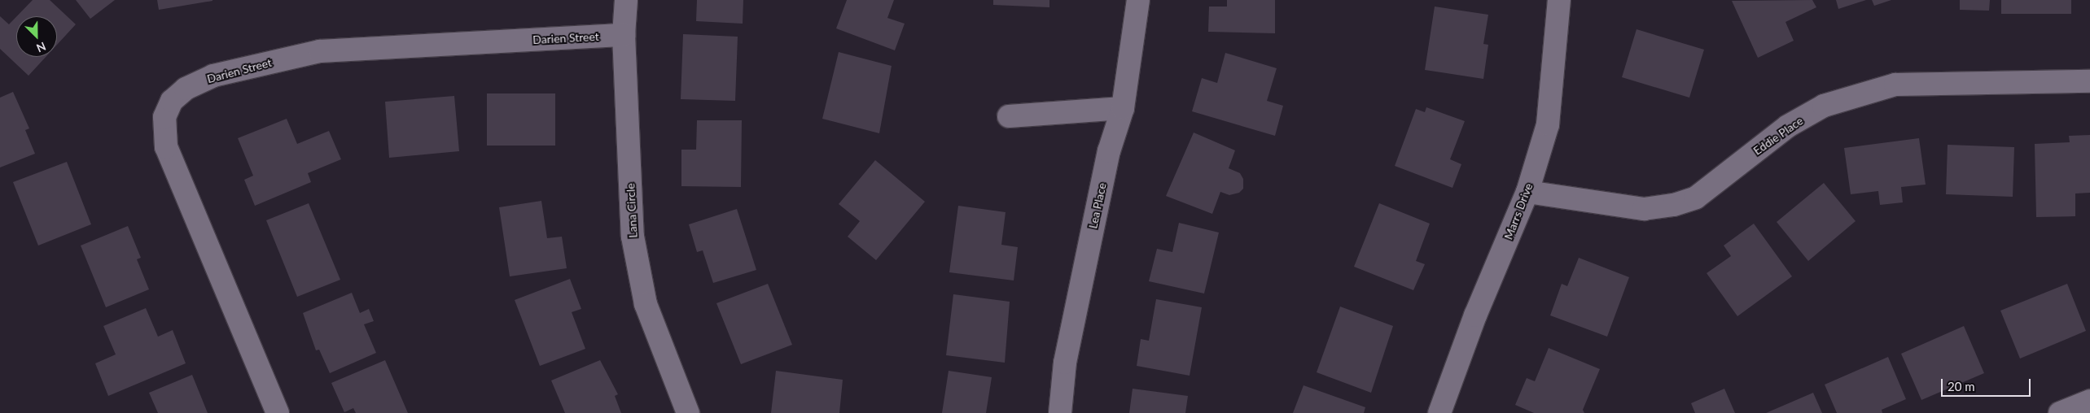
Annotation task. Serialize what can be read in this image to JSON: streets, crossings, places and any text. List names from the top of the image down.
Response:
{
  "streets": {
    "street": [
      "Darien Street",
      "Eddie Place",
      "Lea Place",
      "Lana Circle",
      "Marrs Drive"
    ]
  },
  "crossings": [
    ["Darien Street", "Lana Circle"],
    ["Eddie Place", "Marrs Drive"]
  ],
  "scale_bar": "20 m",
  "north": "bottom right"
}
